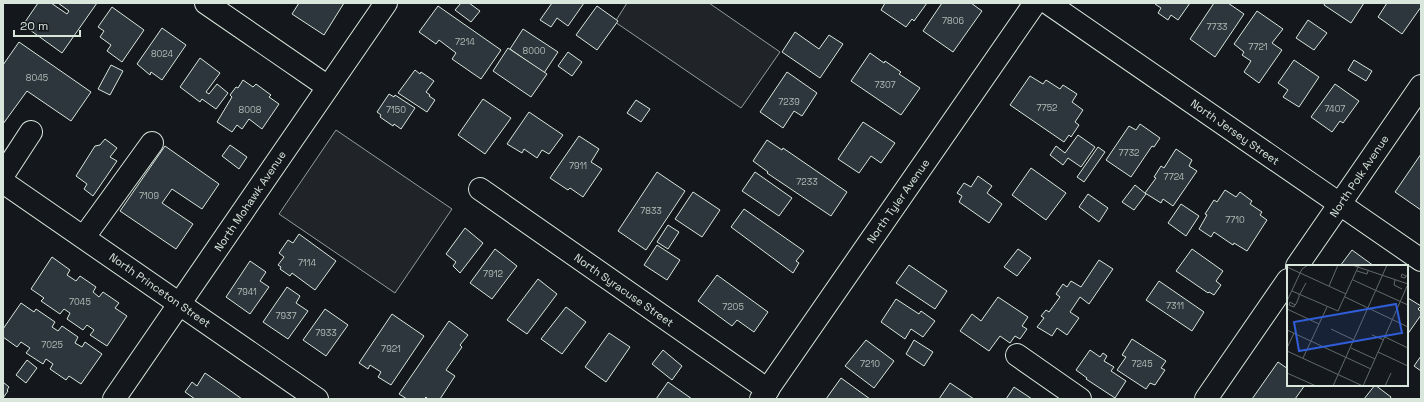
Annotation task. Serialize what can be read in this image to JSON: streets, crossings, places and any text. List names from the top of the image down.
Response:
{
  "streets": {
    "street": [
      "North Jersey Street",
      "North Polk Avenue",
      "North Mohawk Avenue",
      "North Tyler Avenue",
      "North Princeton Street",
      "North Syracuse Street"
    ]
  },
  "crossings": [
    ["North Jersey Street", "North Polk Avenue"],
    ["North Mohawk Avenue", "North Princeton Street"],
    ["North Tyler Avenue", "North Syracuse Street"]
  ],
  "house_numbers": [
    "7806",
    "7733",
    "7214",
    "7721",
    "8000",
    "8024",
    "8045",
    "7307",
    "7239",
    "7752",
    "7407",
    "8008",
    "7150",
    "7732",
    "7911",
    "7724",
    "7233",
    "7109",
    "7833",
    "7710",
    "7114",
    "7912",
    "7941",
    "7045",
    "7311",
    "7205",
    "7937",
    "7933",
    "7025",
    "7921",
    "7210",
    "7245"
  ],
  "scale_bar": "20 m"
}
